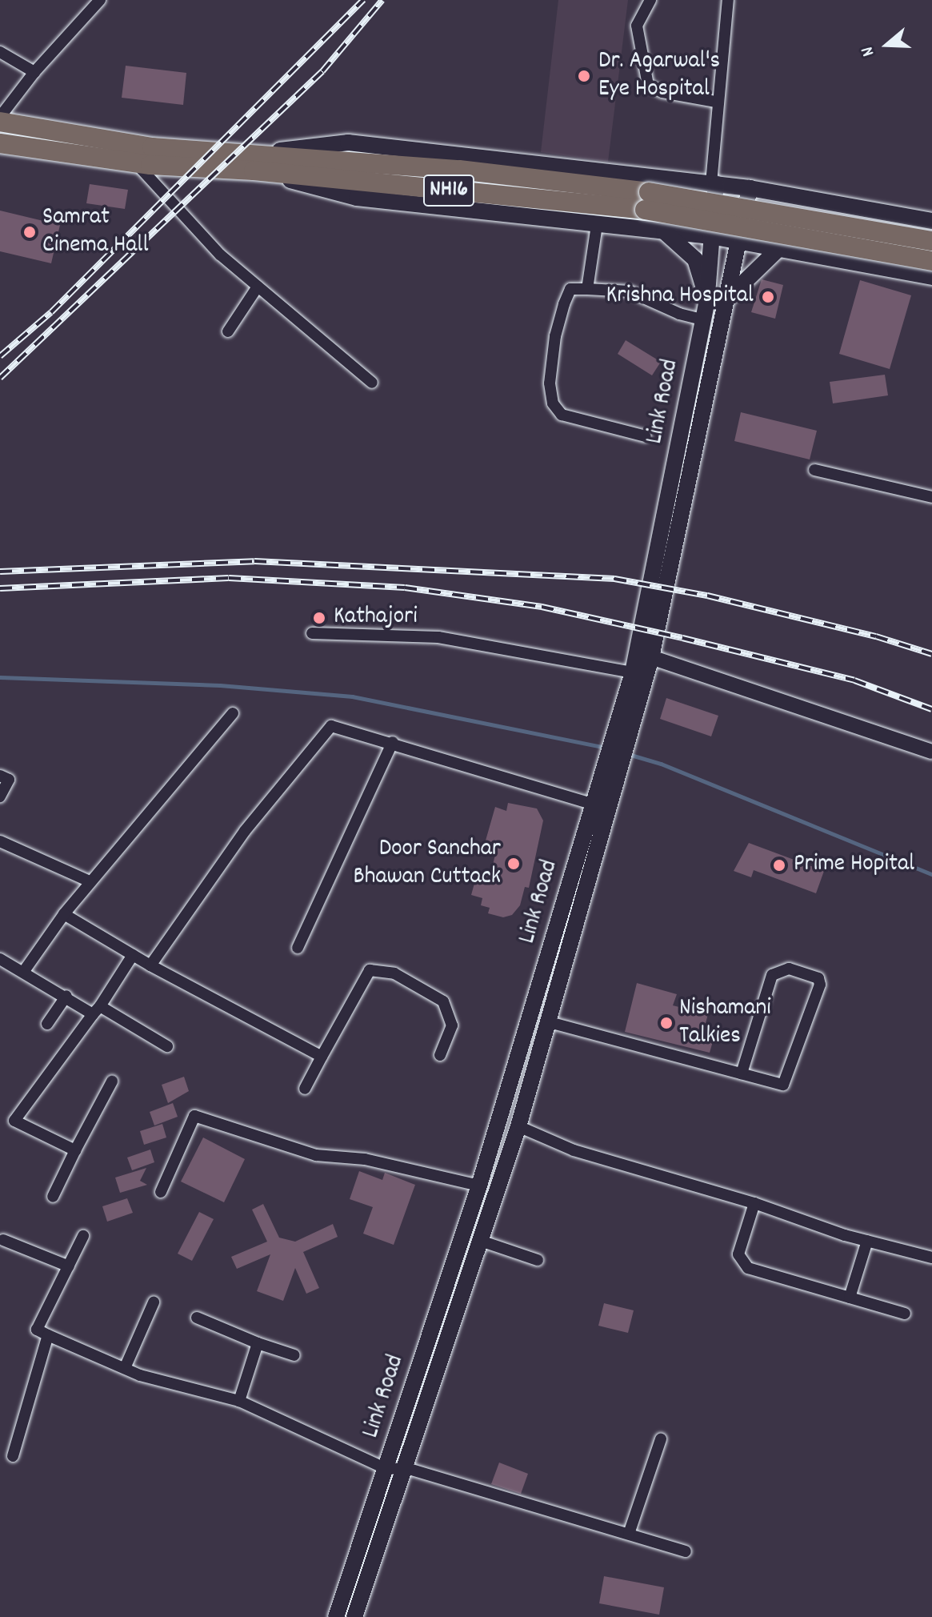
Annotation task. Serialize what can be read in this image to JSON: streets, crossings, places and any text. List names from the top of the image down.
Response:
{
  "streets": {
    "highway": ["NH16"],
    "main road": ["Link Road"]
  },
  "places": [
    "Dr. Agarwal's Eye Hospital",
    "Samrat Cinema Hall",
    "Krishna Hospital",
    "Kathajori",
    "Door Sanchar Bhawan Cuttack",
    "Prime Hopital",
    "Nishamani Talkies"
  ],
  "north": "left"
}
